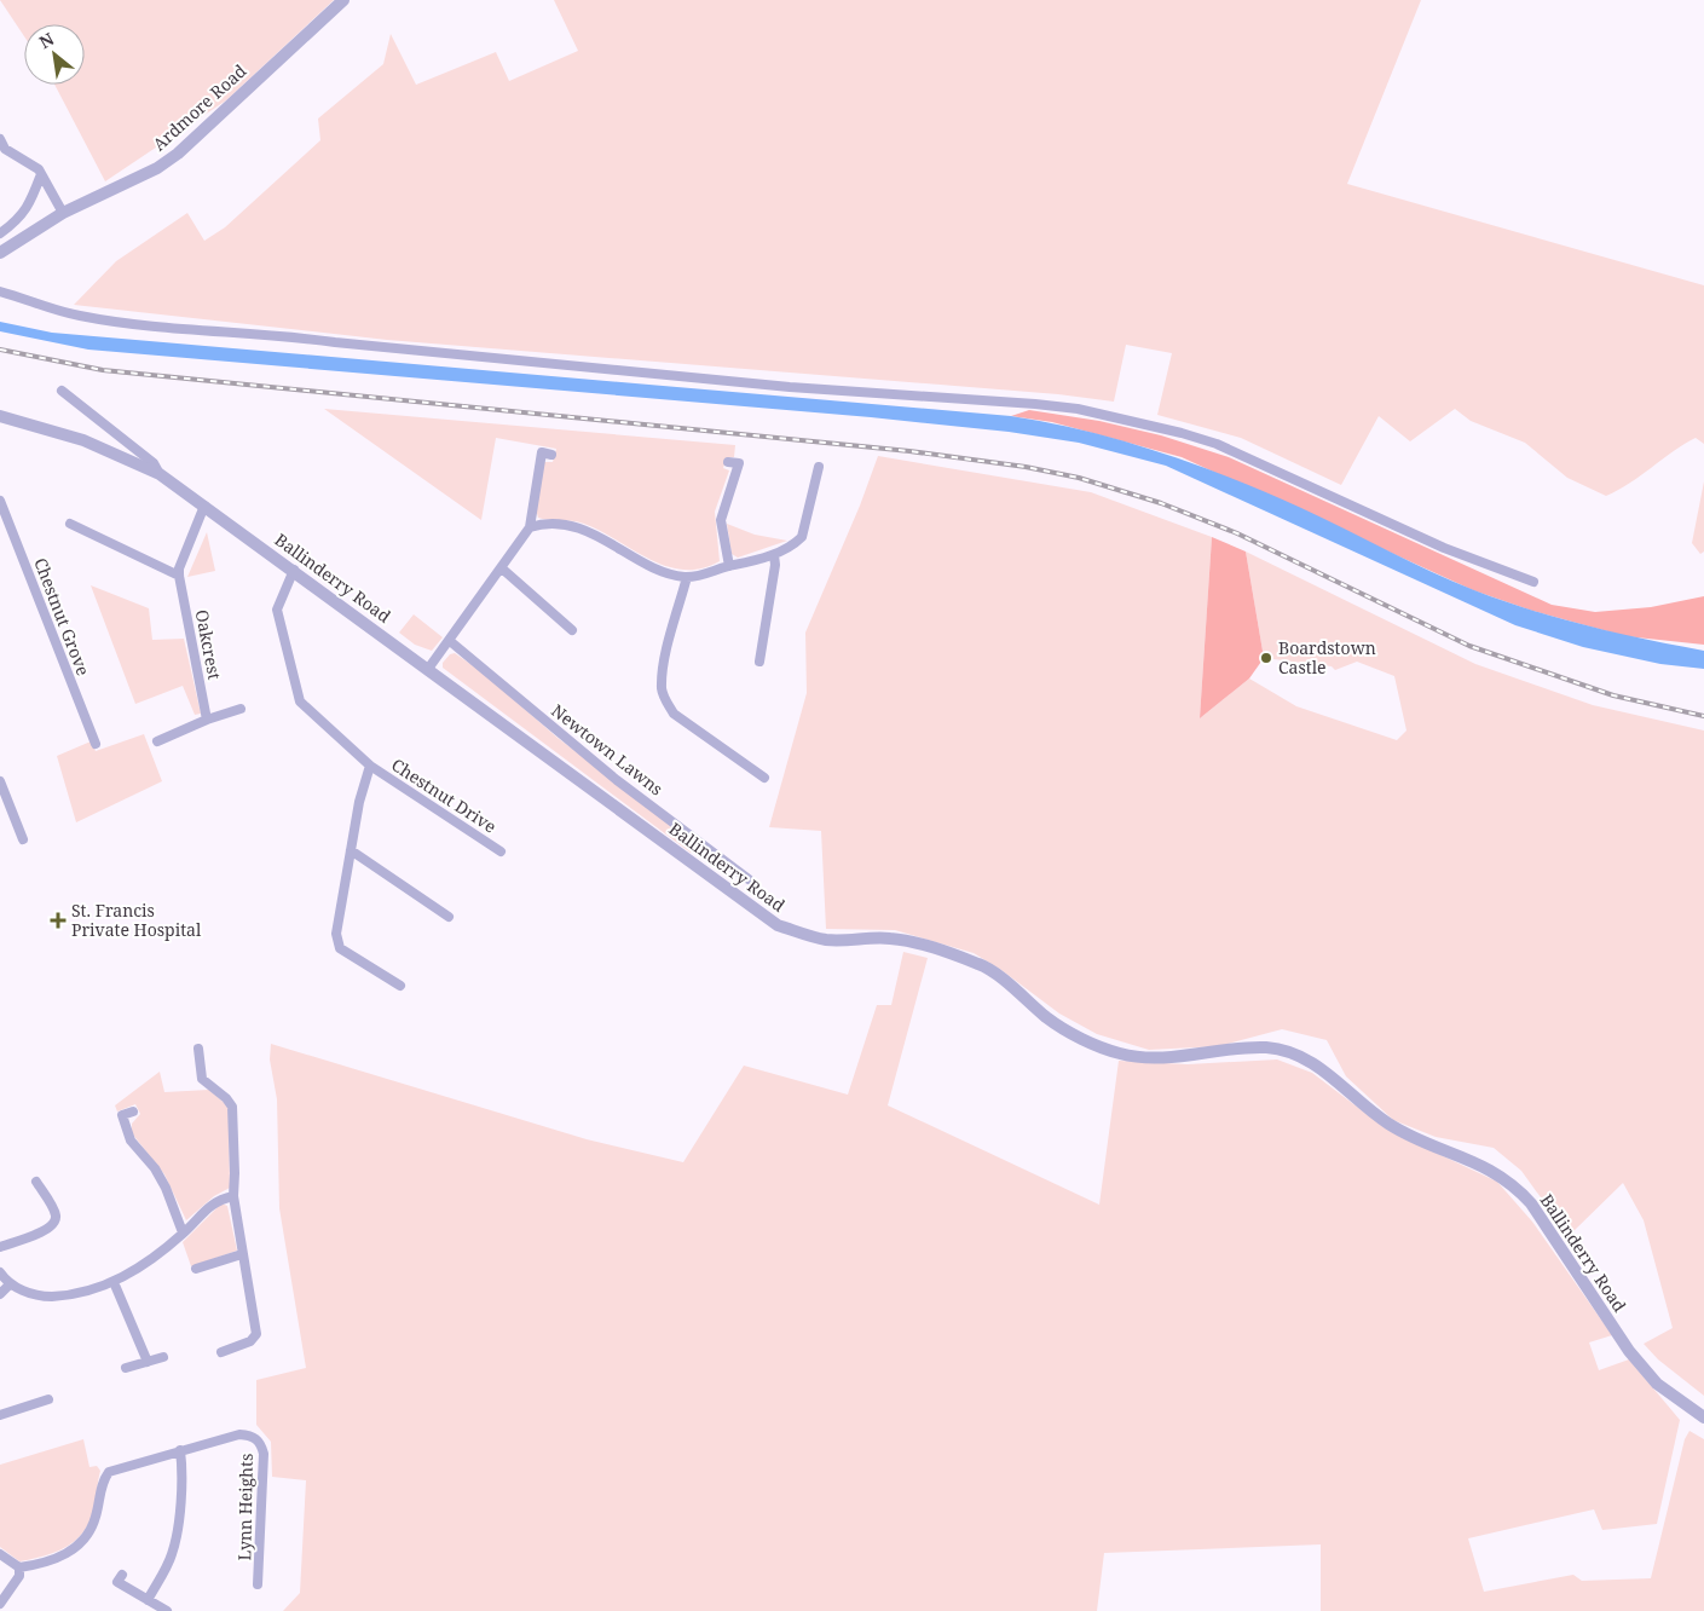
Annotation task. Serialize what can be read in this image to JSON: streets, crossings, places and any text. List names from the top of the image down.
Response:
{
  "streets": {
    "street": [
      "Ardmore Road",
      "Ballinderry Road",
      "Chestnut Grove",
      "Oakcrest",
      "Newtown Lawns",
      "Chestnut Drive",
      "Lynn Heights"
    ]
  },
  "crossings": [
    ["Ballinderry Road", "Oakcrest"],
    ["Ballinderry Road", "Chestnut Drive"]
  ],
  "places": {
    "other": ["Boardstown Castle"],
    "health": ["St. Francis Private Hospital"]
  },
  "north": "top left"
}
